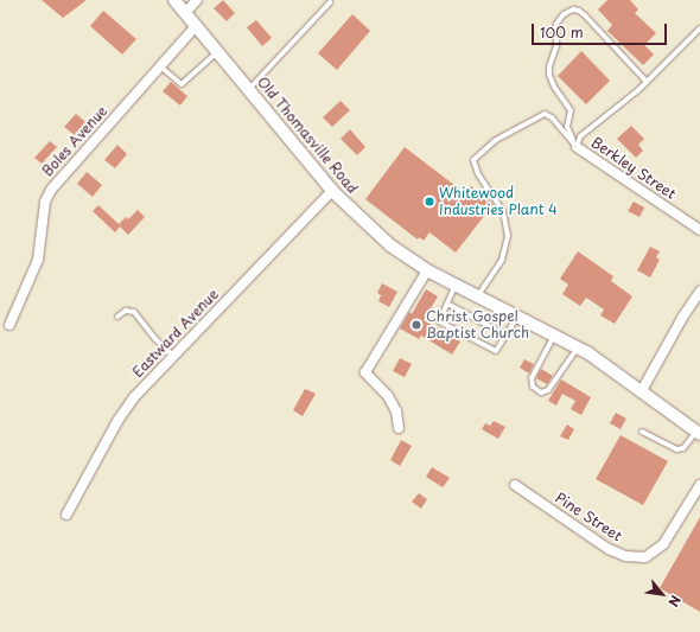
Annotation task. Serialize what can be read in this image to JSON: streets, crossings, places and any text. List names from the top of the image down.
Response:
{
  "streets": {
    "street": [
      "Old Thomasville Road",
      "Boles Avenue",
      "Berkley Street",
      "Eastward Avenue",
      "Pine Street"
    ]
  },
  "crossings": [
    ["Old Thomasville Road", "Boles Avenue"],
    ["Old Thomasville Road", "Eastward Avenue"]
  ],
  "places": ["Whitewood Industries Plant 4", "Christ Gospel Baptist Church"],
  "scale_bar": "100 m",
  "north": "bottom right"
}
